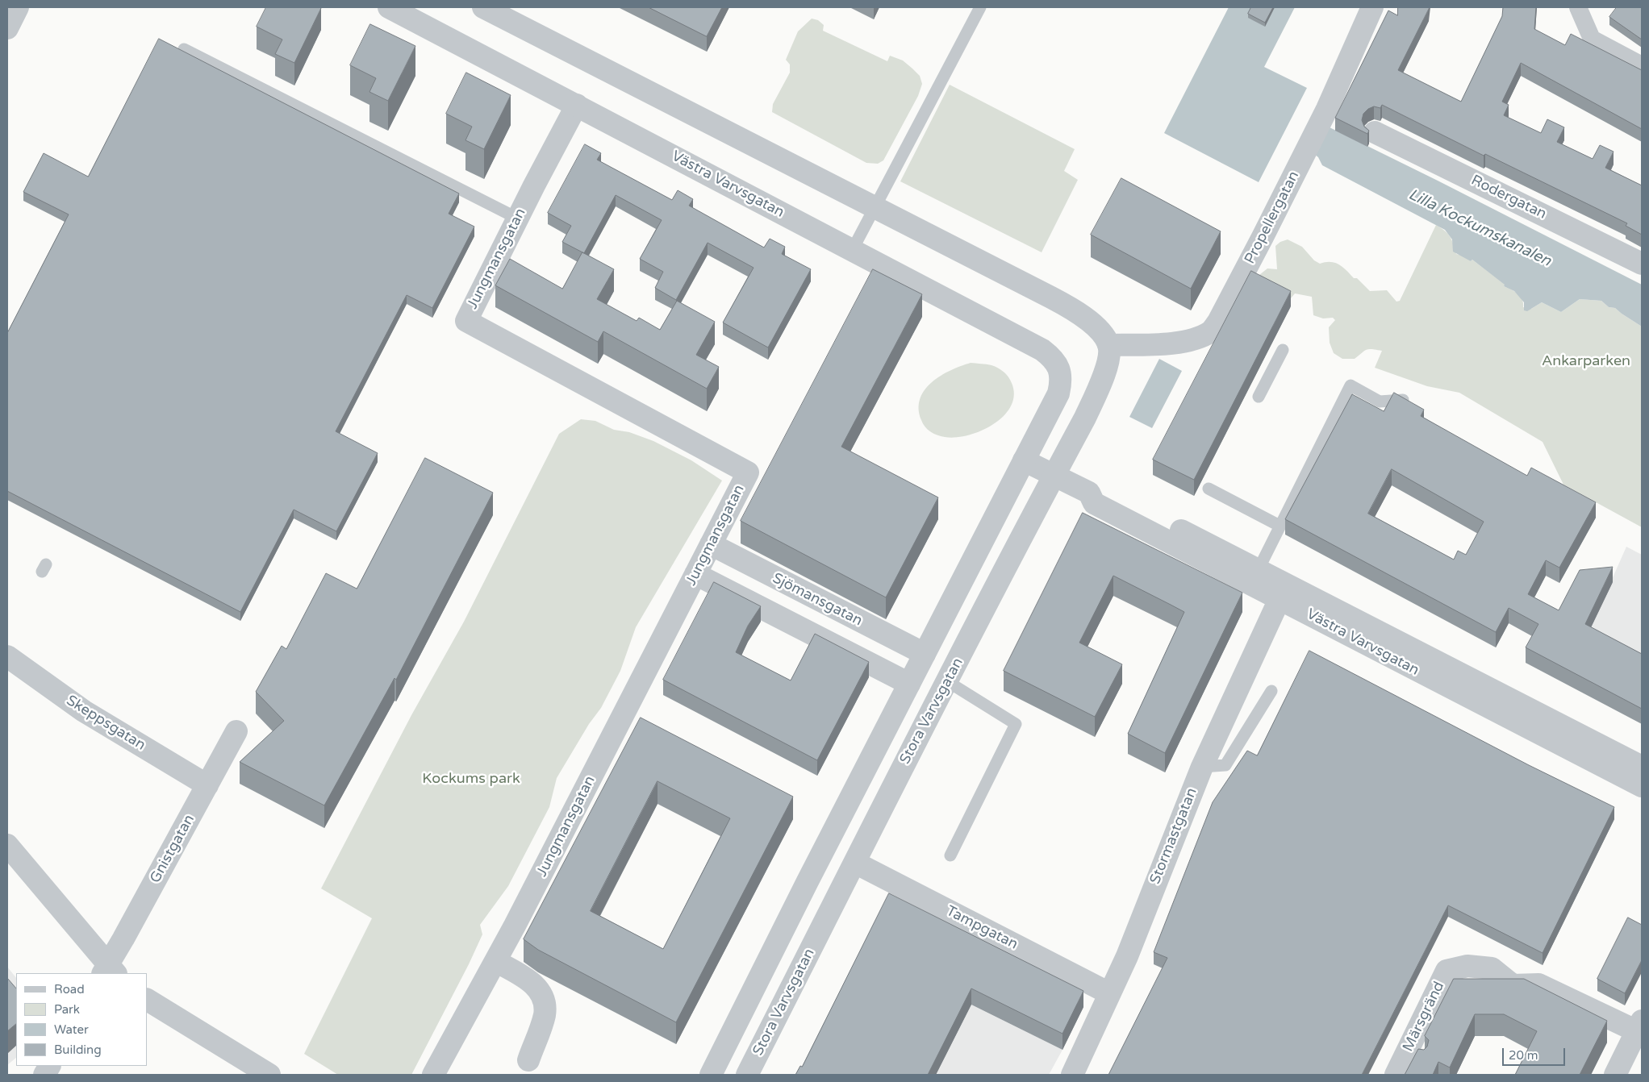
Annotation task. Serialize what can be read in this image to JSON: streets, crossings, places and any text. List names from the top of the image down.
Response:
{
  "streets": {
    "street": [
      "Västra Varvsgatan",
      "Rodergatan",
      "Propellergatan",
      "Jungmansgatan",
      "Sjömansgatan",
      "Stora Varvsgatan",
      "Skeppsgatan",
      "Stormastgatan",
      "Gnistgatan",
      "Tampgatan",
      "Märsgränd"
    ]
  },
  "crossings": [
    ["Västra Varvsgatan", "Jungmansgatan"],
    ["Västra Varvsgatan", "Stora Varvsgatan"],
    ["Västra Varvsgatan", "Stormastgatan"],
    ["Propellergatan", "Stora Varvsgatan"],
    ["Jungmansgatan", "Sjömansgatan"],
    ["Stora Varvsgatan", "Tampgatan"],
    ["Skeppsgatan", "Gnistgatan"],
    ["Stormastgatan", "Tampgatan"]
  ],
  "water": ["Lilla Kockumskanalen"],
  "parks": ["Ankarparken", "Kockums park"],
  "legend": [
    "Road",
    "Park",
    "Water",
    "Building"
  ],
  "scale_bar": "20 m"
}
